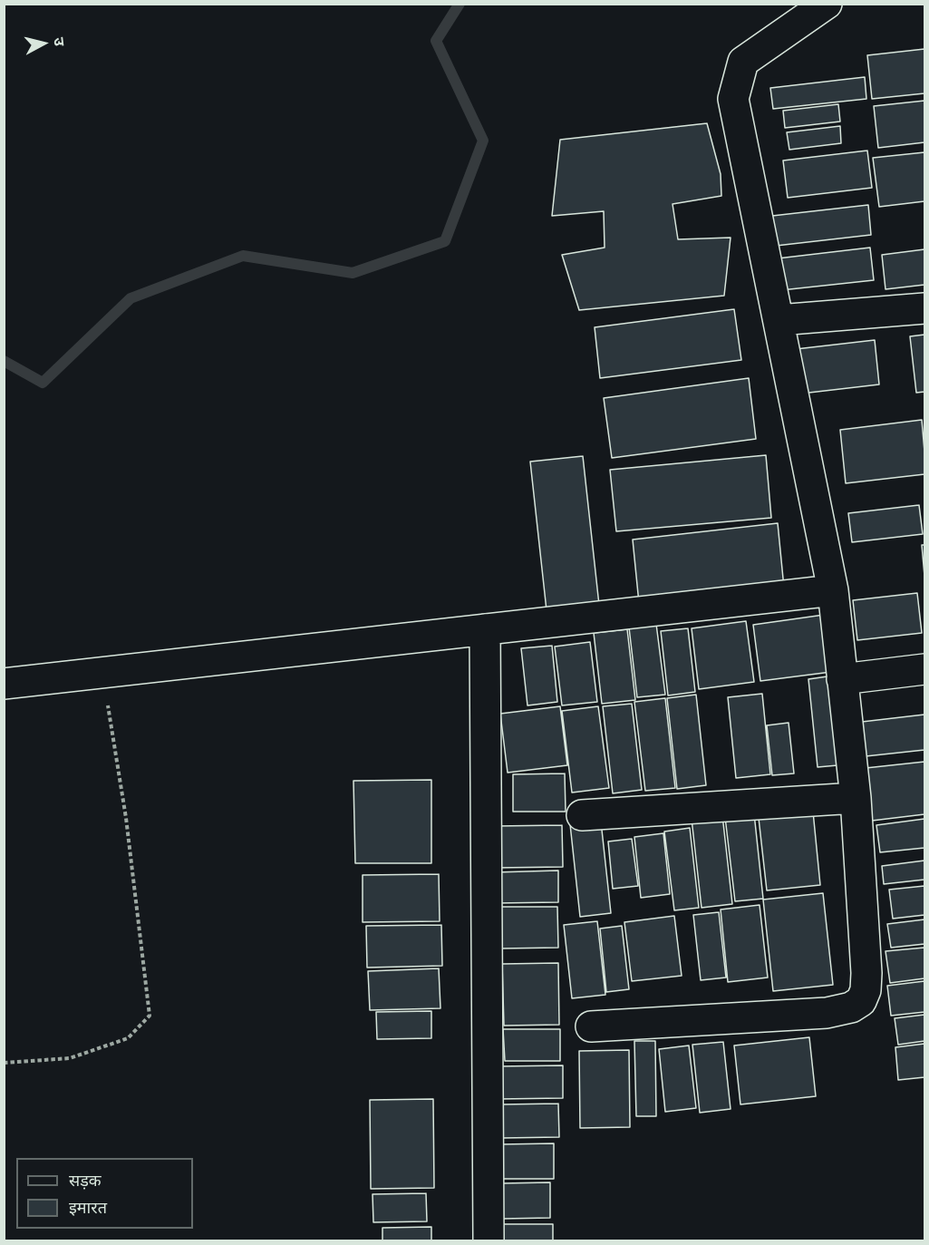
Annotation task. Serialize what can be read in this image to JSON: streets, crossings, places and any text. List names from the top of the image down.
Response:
{
  "legend": ["सड़क", "इमारत"],
  "north": "right"
}
